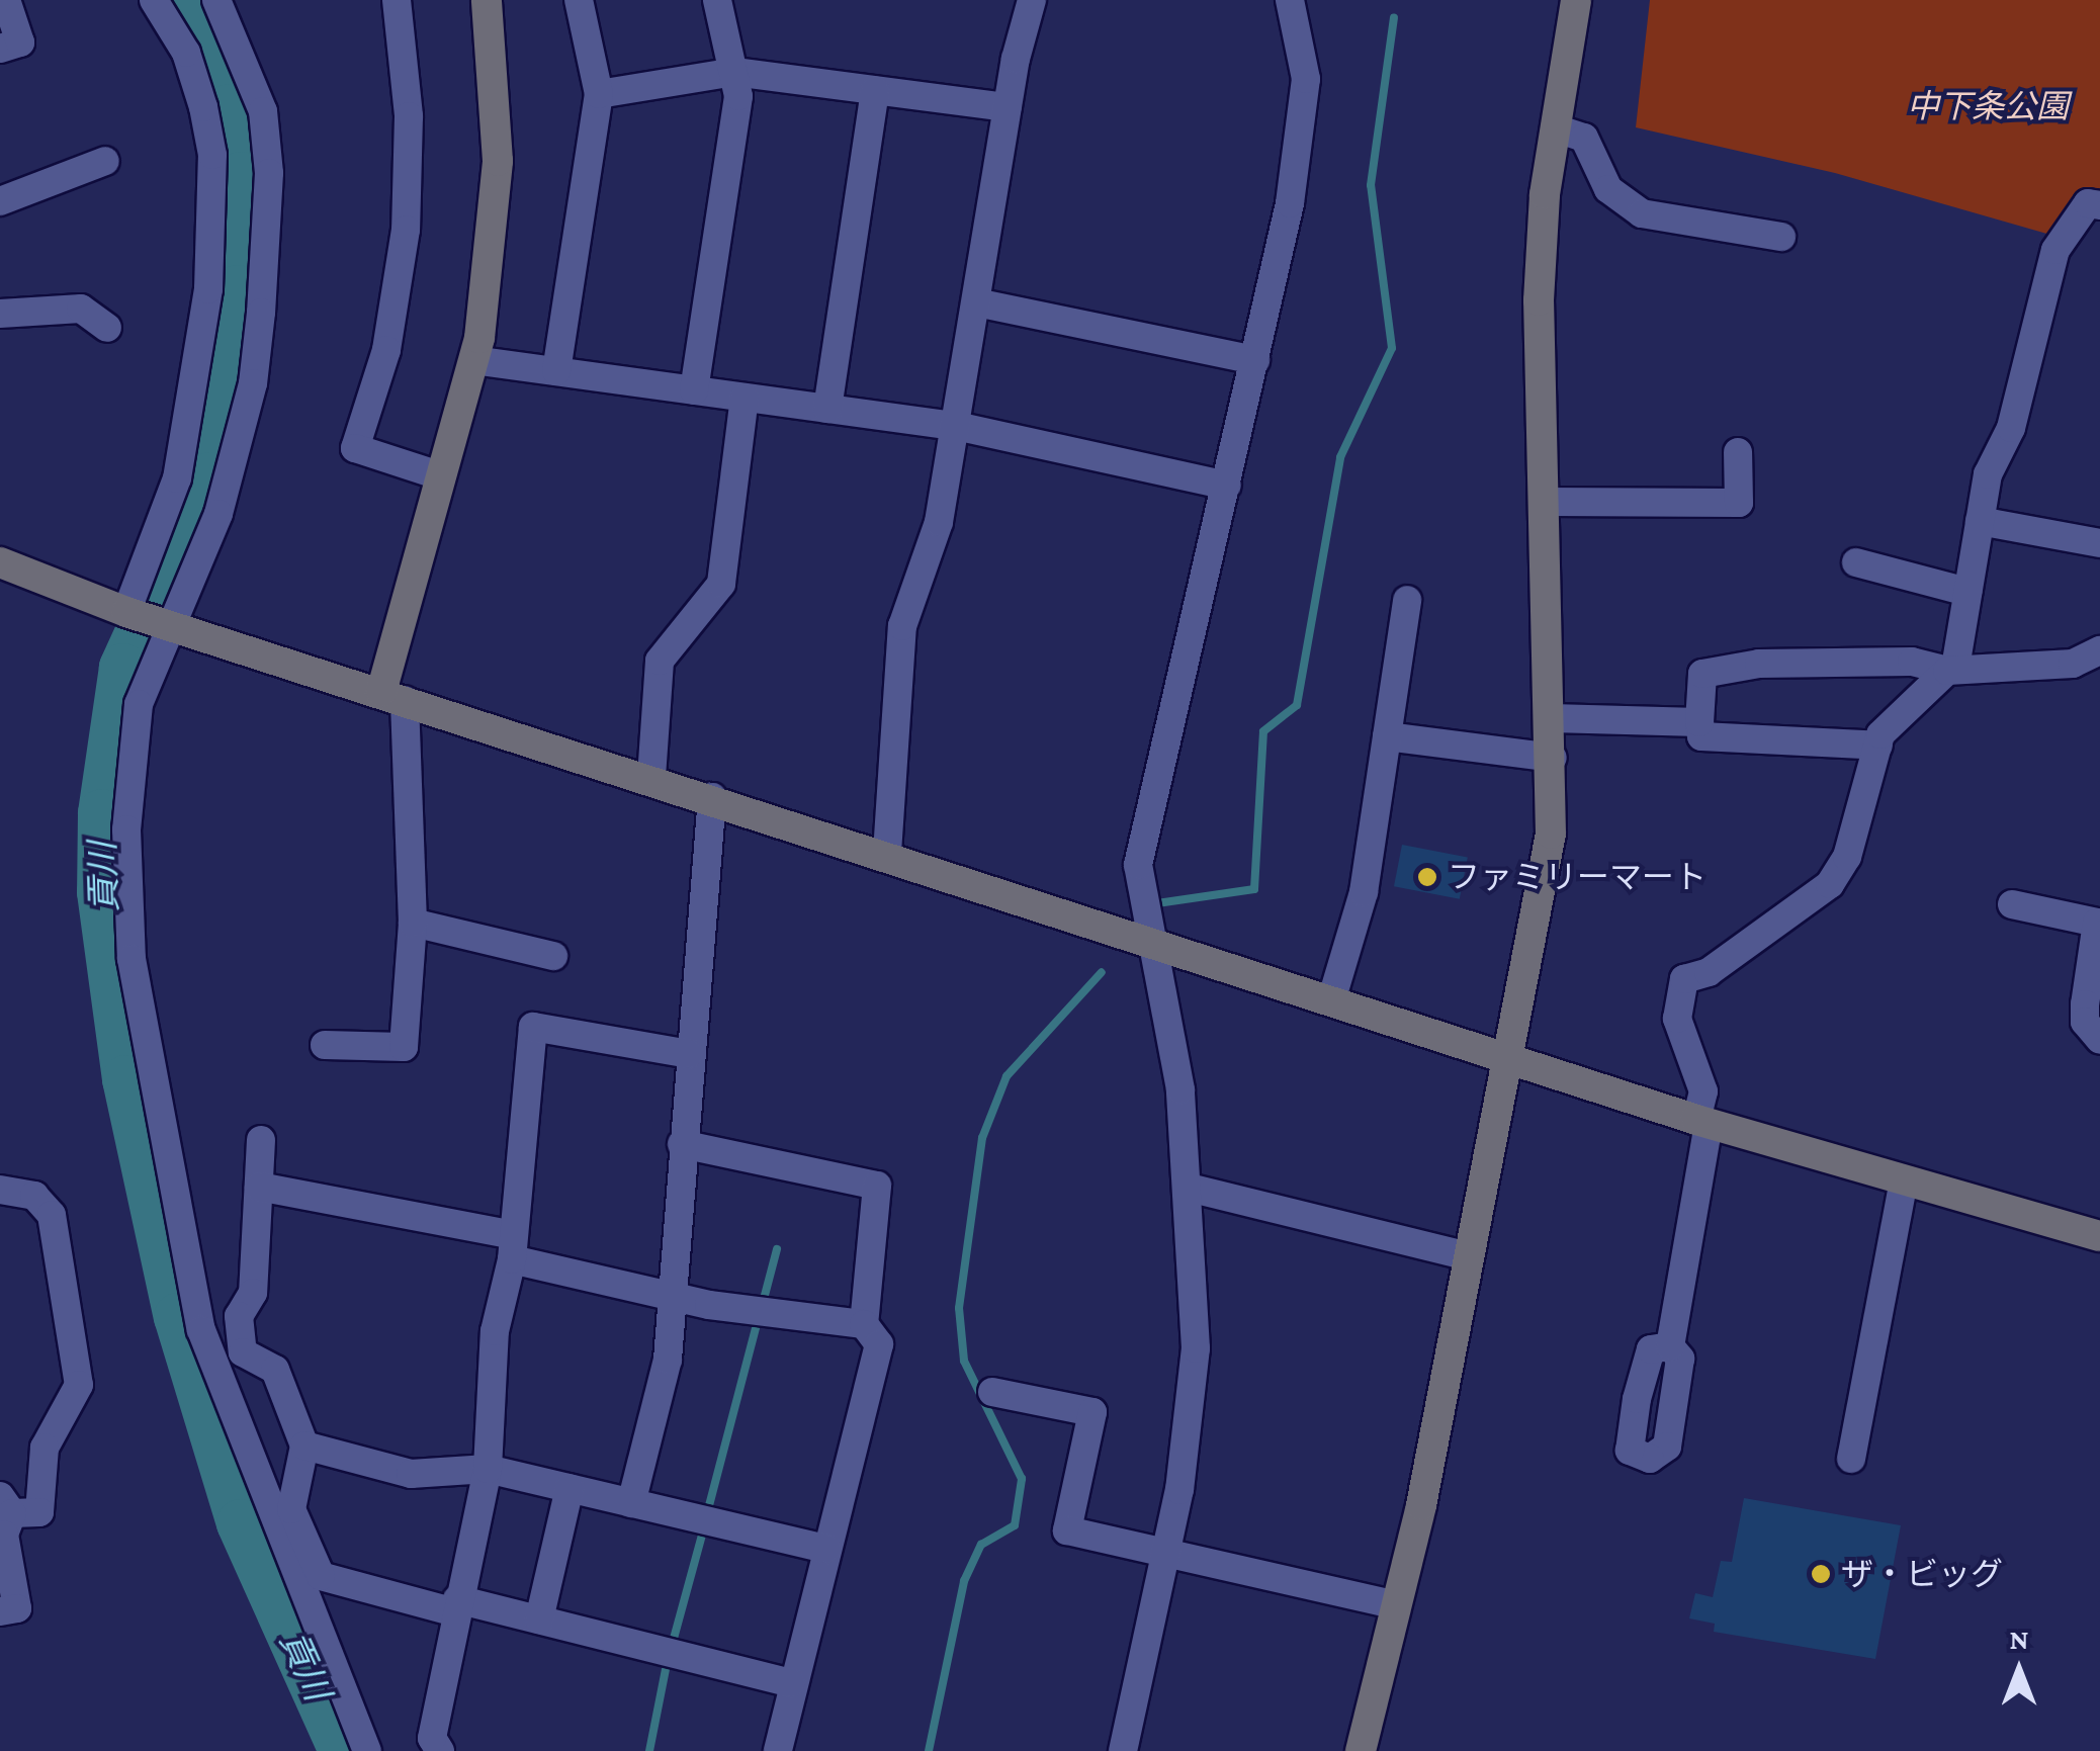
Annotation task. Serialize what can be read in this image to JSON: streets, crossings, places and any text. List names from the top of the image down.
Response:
{
  "water": ["貢川"],
  "parks": ["中下条公園"],
  "places": ["ファミリーマート", "ザ・ビッグ"],
  "north": "top"
}
